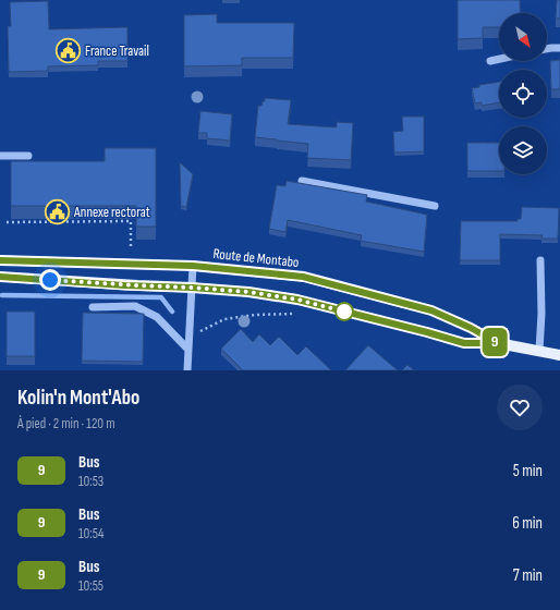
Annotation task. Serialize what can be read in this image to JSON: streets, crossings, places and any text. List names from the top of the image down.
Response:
{
  "streets": {
    "main road": ["Route de Montabo"]
  },
  "places": {
    "public building": ["France Travail", "Annexe rectorat"]
  },
  "lines": ["bus line 9"],
  "north": "bottom right",
  "page": {
    "on_map": "9",
    "heading": ["Kolin'n Mont'Abo", "À pied · 2 min · 120 m"],
    "list": [
      {
        "mark": "9",
        "name": "Bus",
        "note": "10:53",
        "value": "5 min"
      },
      {
        "mark": "9",
        "name": "Bus",
        "note": "10:54",
        "value": "6 min"
      },
      {
        "mark": "9",
        "name": "Bus",
        "note": "10:55",
        "value": "7 min"
      }
    ]
  }
}
